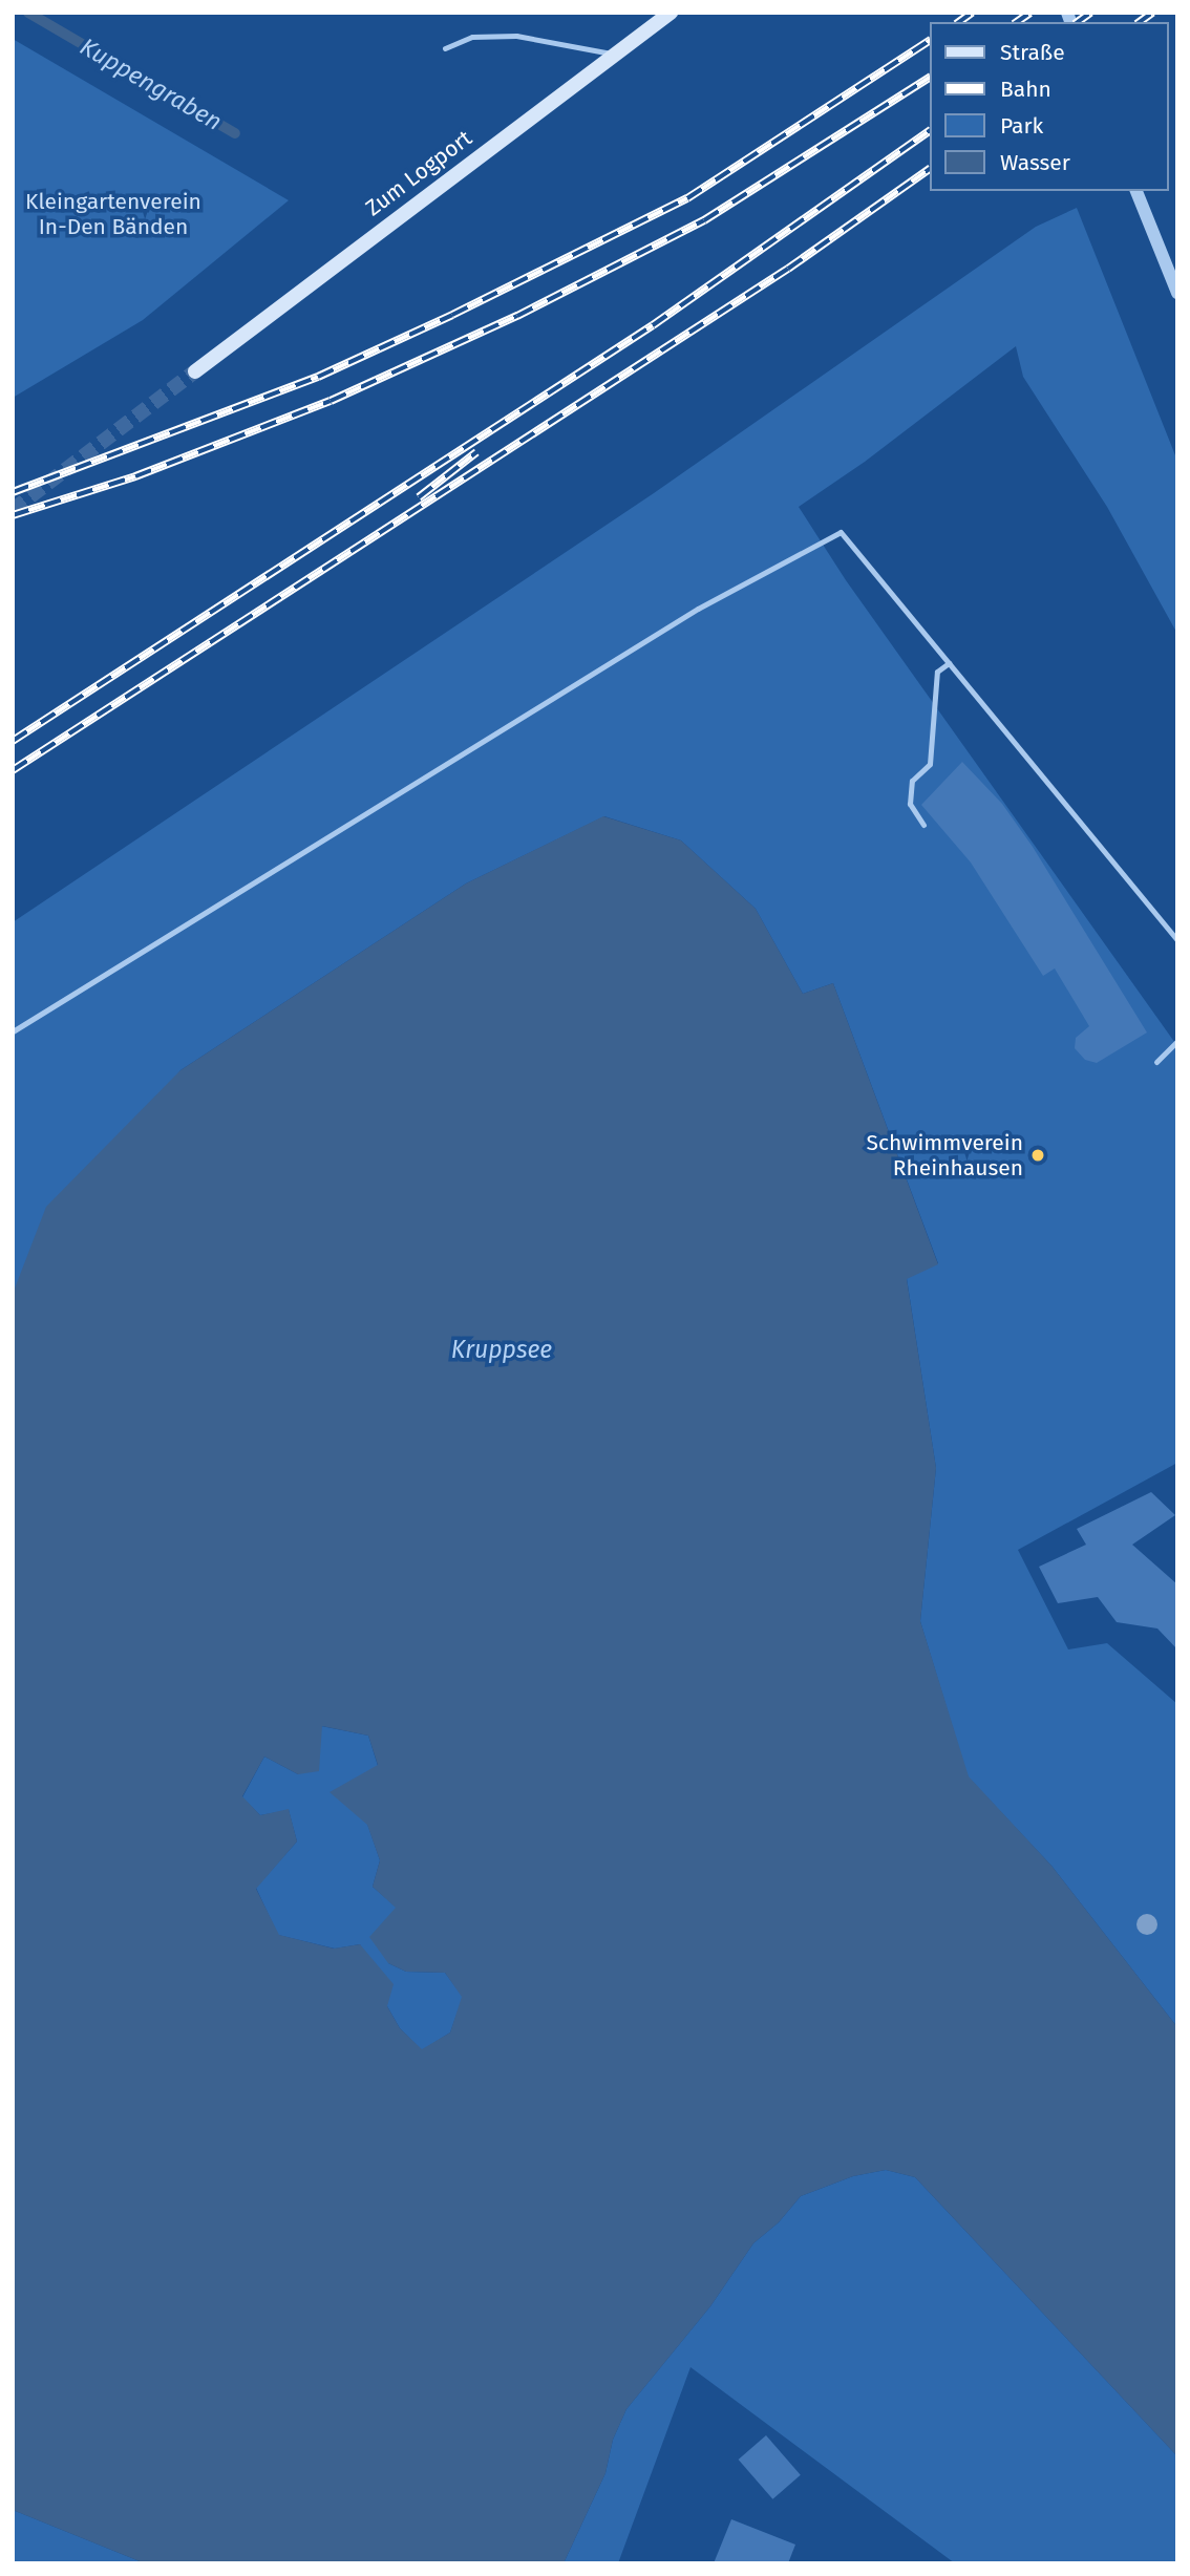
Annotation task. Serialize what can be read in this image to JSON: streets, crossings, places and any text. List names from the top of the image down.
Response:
{
  "streets": {
    "main road": ["Zum Logport"]
  },
  "water": ["Kuppengraben", "Kruppsee"],
  "parks": ["Kleingartenverein In-Den Bänden"],
  "places": ["Schwimmverein Rheinhausen"],
  "legend": [
    "Straße",
    "Bahn",
    "Park",
    "Wasser"
  ]
}
